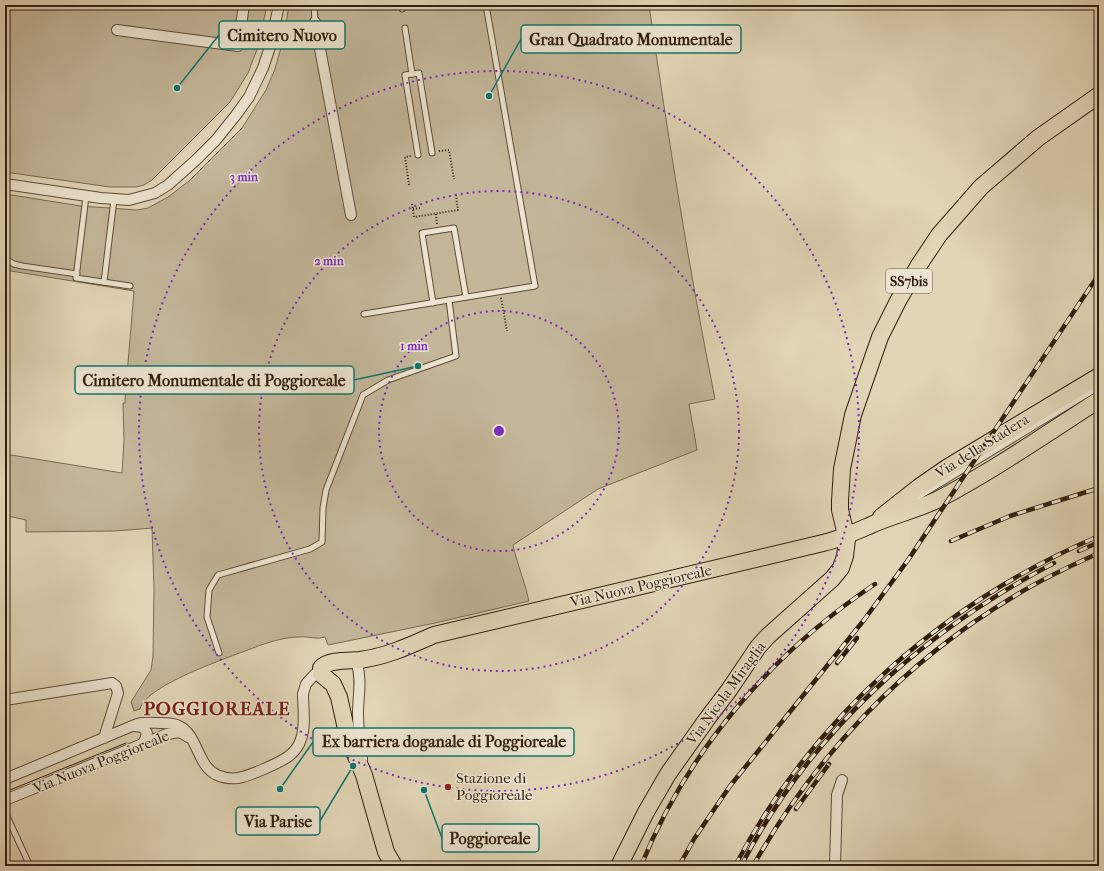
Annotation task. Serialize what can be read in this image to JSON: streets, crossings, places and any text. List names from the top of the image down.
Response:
{
  "streets": {
    "main road": [
      "SS7bis",
      "Via della Stadera",
      "Via Nuova Poggioreale",
      "Via Nicola Miraglia"
    ]
  },
  "crossings": [
    ["SS7bis", "Via della Stadera"],
    ["SS7bis", "Via Nuova Poggioreale"],
    ["SS7bis", "Via Nicola Miraglia"],
    ["Via della Stadera", "Via Nuova Poggioreale"],
    ["Via della Stadera", "Via Nicola Miraglia"],
    ["Via Nuova Poggioreale", "Via Nicola Miraglia"]
  ],
  "districts": ["POGGIOREALE"],
  "places": [
    "Cimitero Nuovo",
    "Gran Quadrato Monumentale",
    "Cimitero Monumentale di Poggioreale",
    "Via Parise",
    "Stazione di Poggioreale",
    "Ex barriera doganale di Poggioreale",
    "Poggioreale"
  ],
  "rings": ["3 min", "2 min", "1 min"]
}
